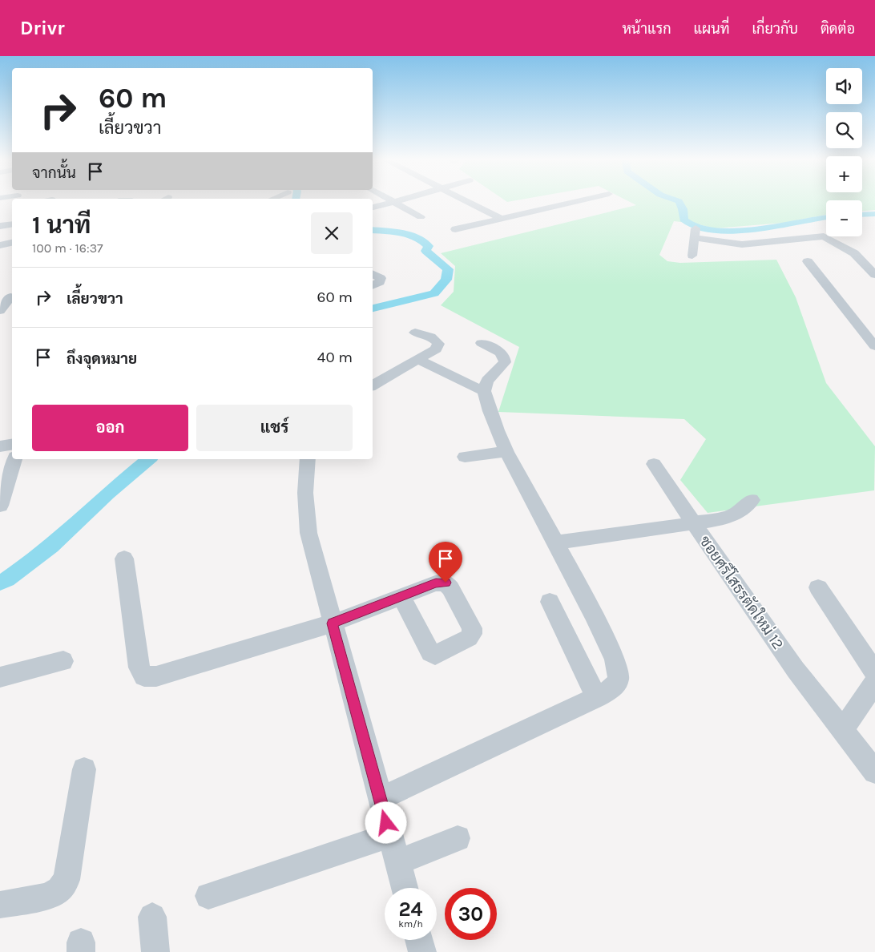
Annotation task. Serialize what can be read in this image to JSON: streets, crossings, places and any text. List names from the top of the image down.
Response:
{
  "streets": {
    "street": ["ซอยศรีโสธรตัดใหม่ 12"]
  },
  "page": {
    "header": "Drivr",
    "nav": [
      "หน้าแรก",
      "แผนที่",
      "เกี่ยวกับ",
      "ติดต่อ"
    ],
    "map_buttons": ["+", "−"],
    "turn": ["60 m", "เลี้ยวขวา"],
    "then": "จากนั้น",
    "heading": ["1 นาที", "100 m · 16:37"],
    "list": [
      {
        "name": "เลี้ยวขวา",
        "value": "60 m"
      },
      {
        "name": "ถึงจุดหมาย",
        "value": "40 m"
      }
    ],
    "buttons": ["ออก", "แชร์"],
    "speed": "24 km/h",
    "limit": "30"
  }
}
